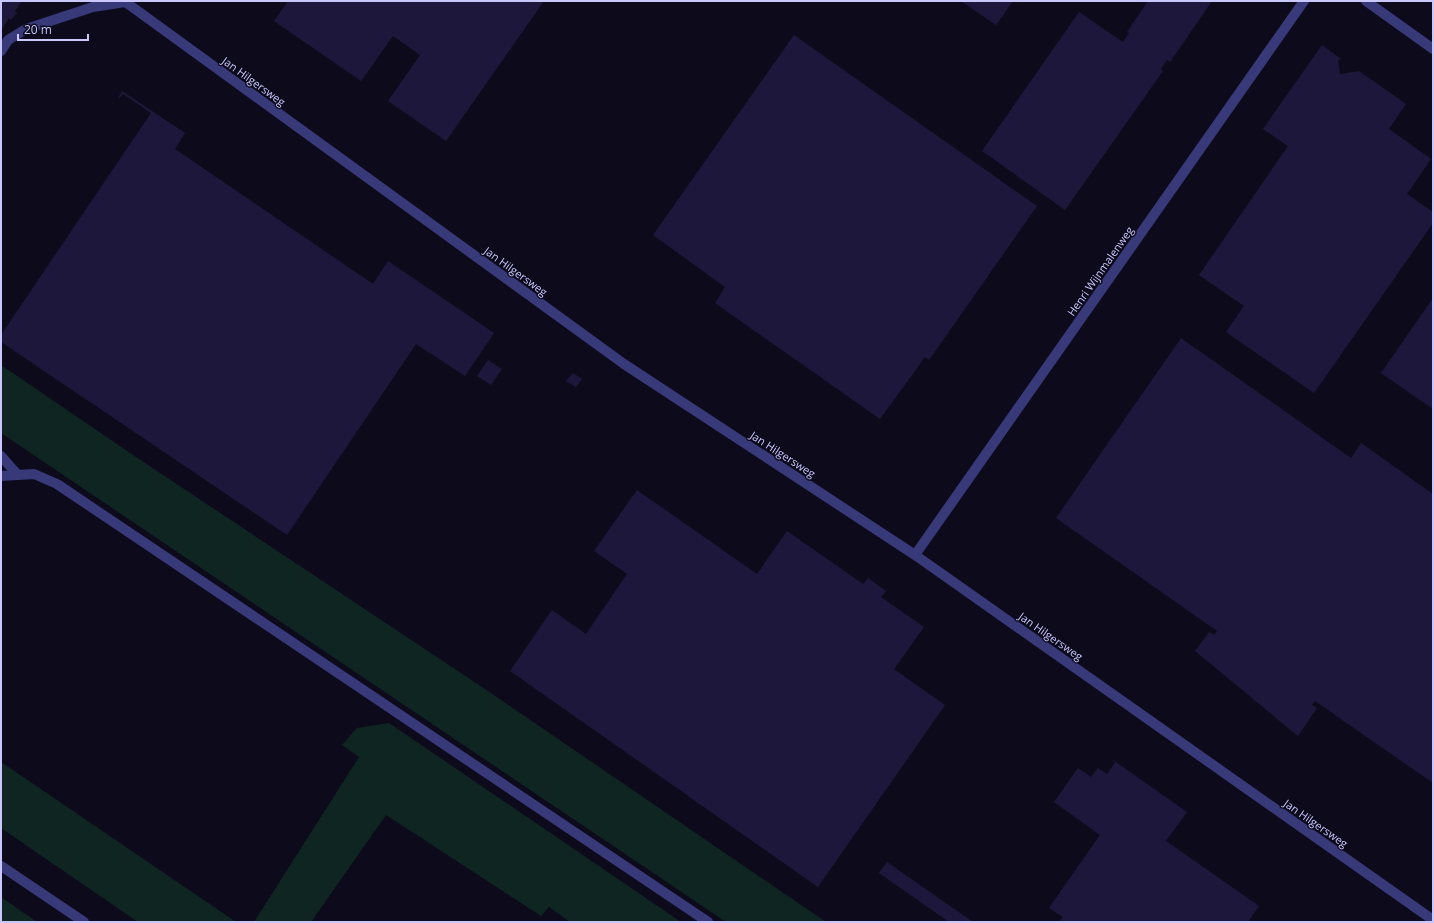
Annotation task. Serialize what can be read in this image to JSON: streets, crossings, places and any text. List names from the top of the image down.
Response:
{
  "streets": {
    "street": ["Jan Hilgersweg", "Henri Wijnmalenweg"]
  },
  "crossings": [
    ["Jan Hilgersweg", "Henri Wijnmalenweg"]
  ],
  "scale_bar": "20 m"
}
